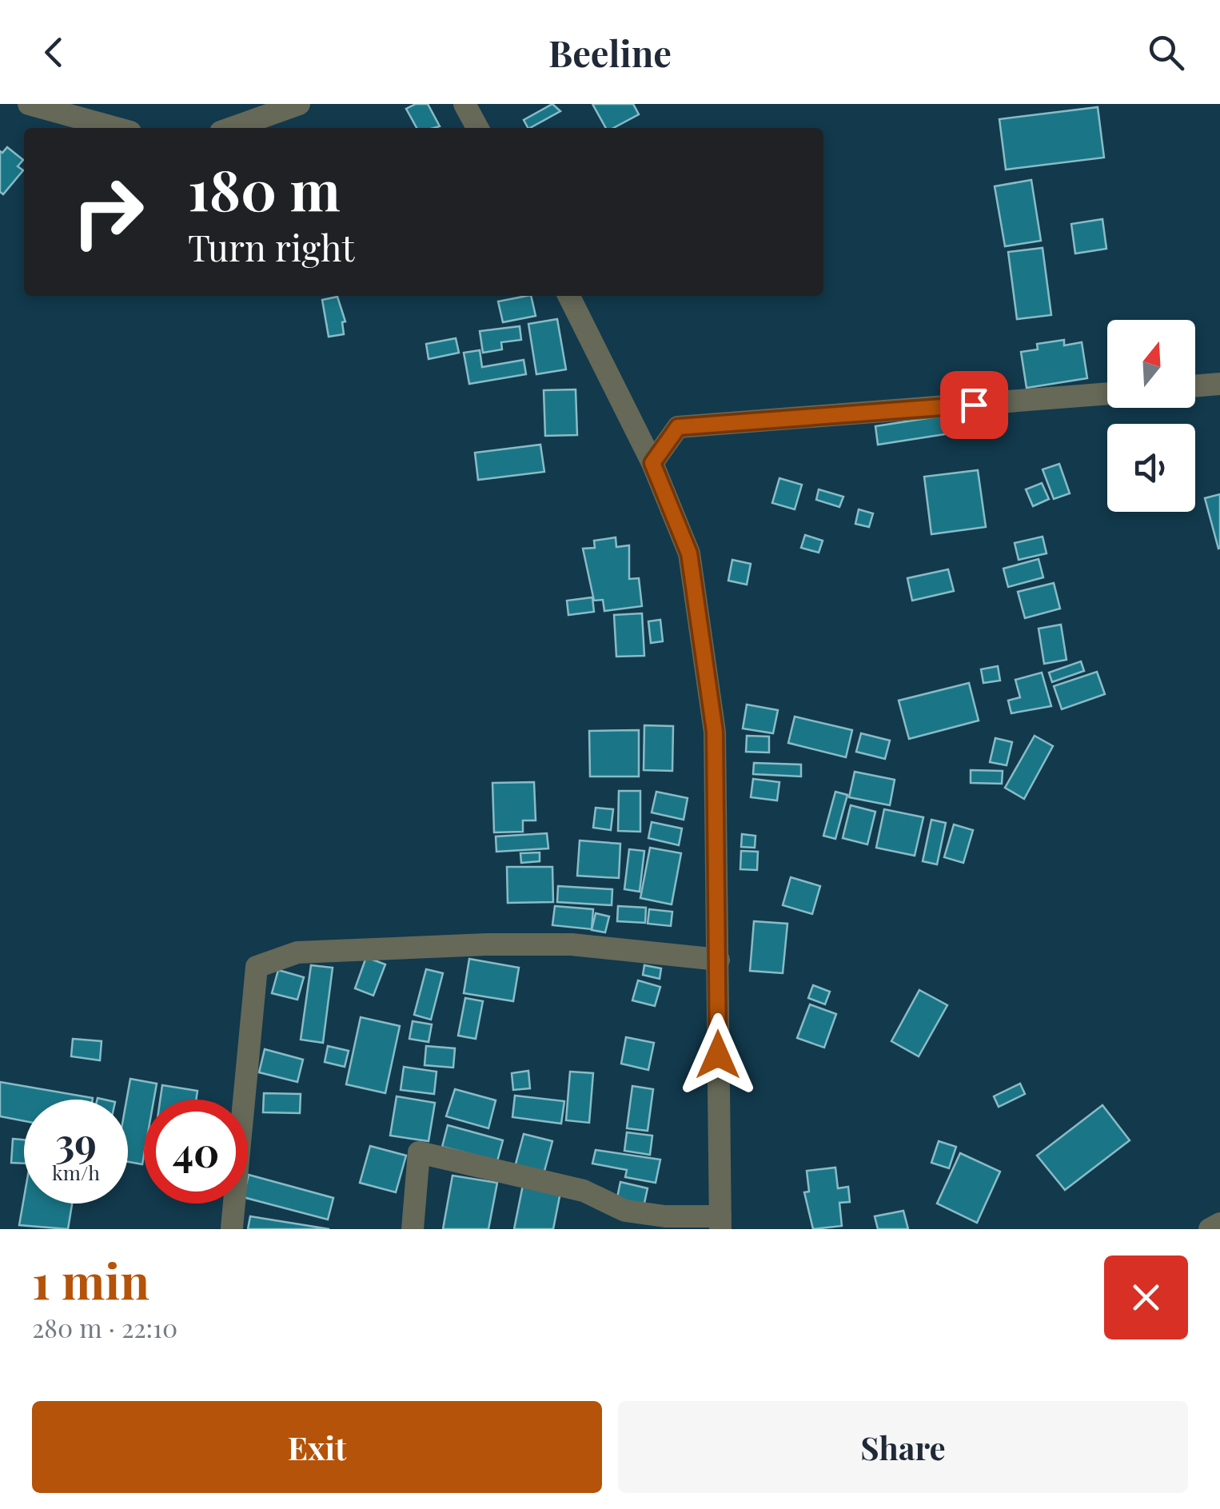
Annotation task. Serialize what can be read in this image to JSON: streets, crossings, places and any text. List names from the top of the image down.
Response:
{
  "north": "top",
  "page": {
    "header": "Beeline",
    "turn": ["180 m", "Turn right"],
    "speed": "39 km/h",
    "limit": "40",
    "heading": ["1 min", "280 m · 22:10"],
    "buttons": ["Exit", "Share"]
  }
}
